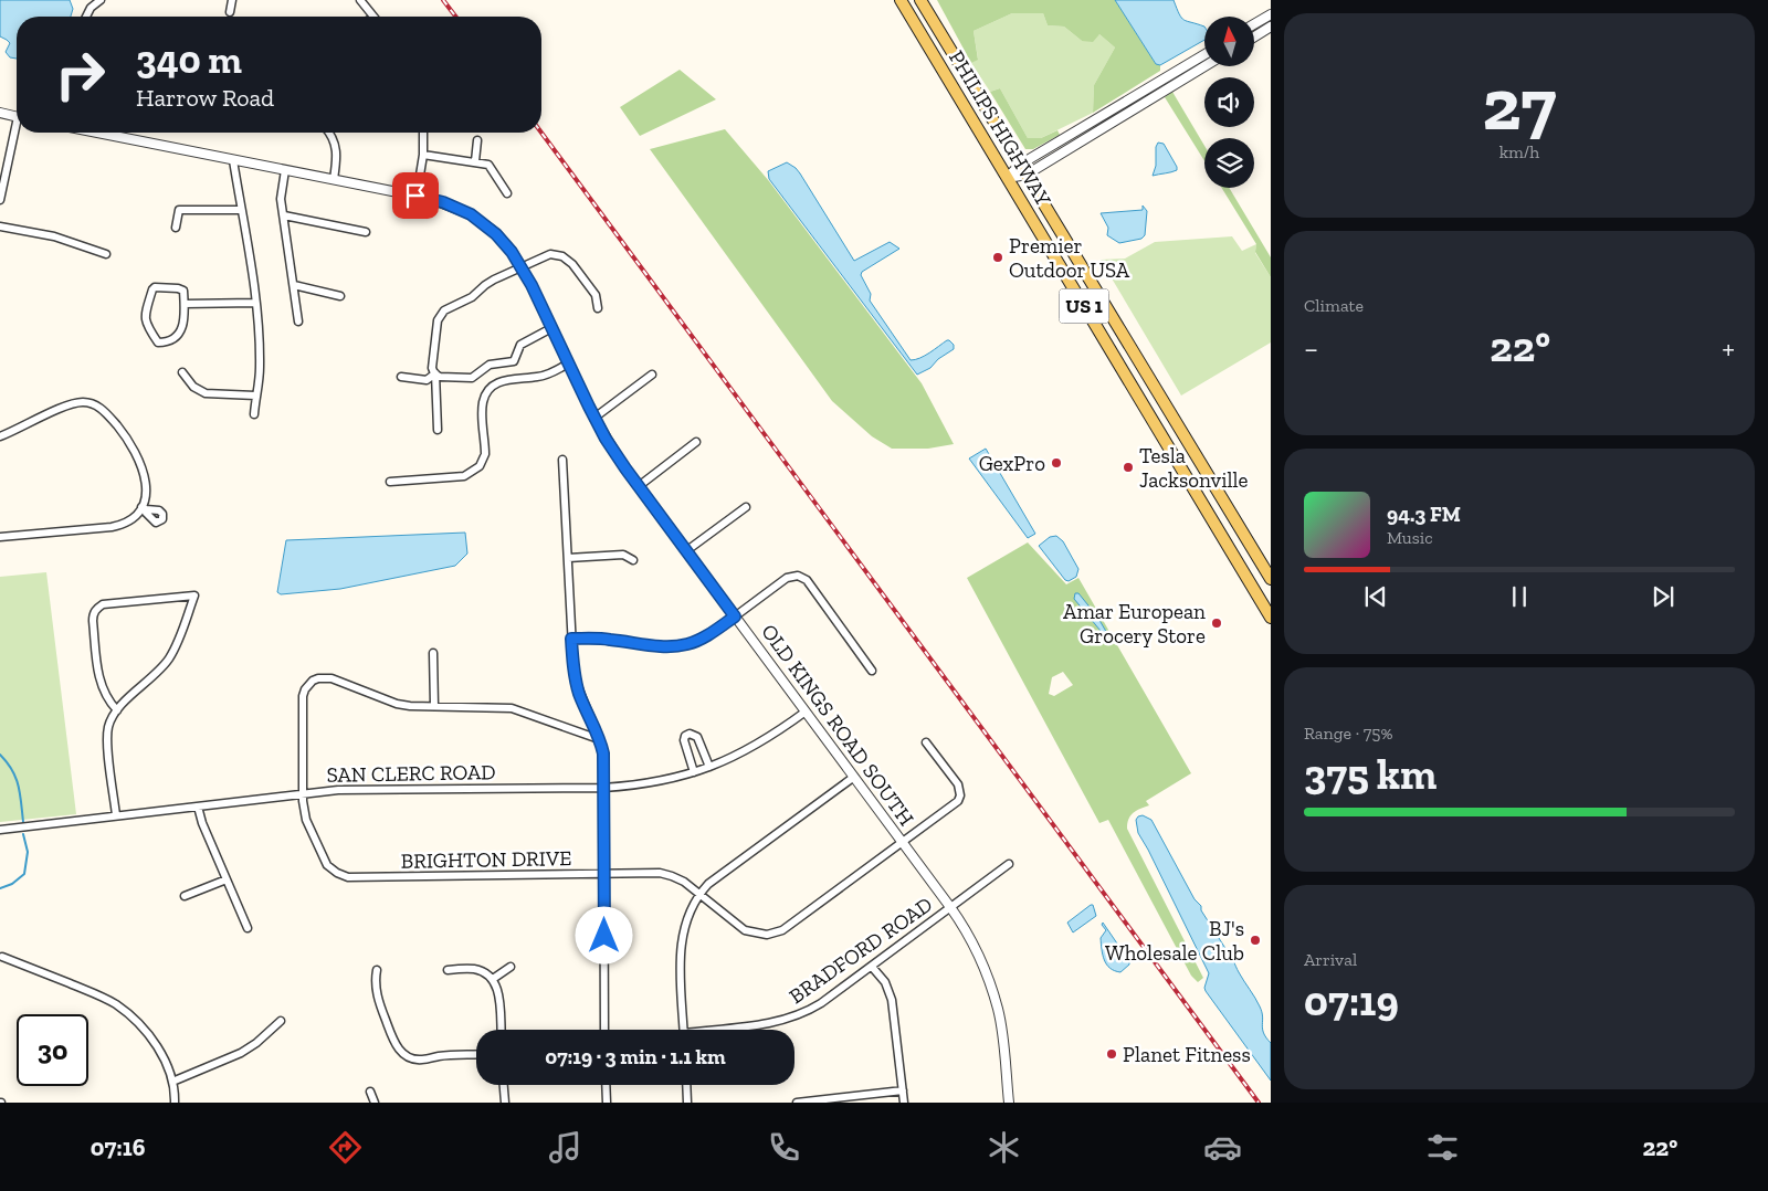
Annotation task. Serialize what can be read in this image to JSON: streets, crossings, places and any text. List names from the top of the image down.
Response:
{
  "streets": {
    "main road": ["PHILIPS HIGHWAY", "US 1"],
    "street": [
      "OLD KINGS ROAD SOUTH",
      "SAN CLERC ROAD",
      "BRIGHTON DRIVE",
      "BRADFORD ROAD"
    ]
  },
  "crossings": [
    ["OLD KINGS ROAD SOUTH", "SAN CLERC ROAD"],
    ["OLD KINGS ROAD SOUTH", "BRIGHTON DRIVE"],
    ["OLD KINGS ROAD SOUTH", "BRADFORD ROAD"],
    ["SAN CLERC ROAD", "BRIGHTON DRIVE"]
  ],
  "places": [
    "Premier Outdoor USA",
    "GexPro",
    "Tesla Jacksonville",
    "Amar European Grocery Store",
    "BJ's Wholesale Club",
    "Planet Fitness"
  ],
  "north": "top",
  "page": {
    "tile": [
      ["27", "km/h"],
      "Climate",
      ["Range · 75%", "375 km"],
      ["Arrival", "07:19"]
    ],
    "turn": ["340 m", "Harrow Road"],
    "heat": ["−", "22°", "+"],
    "song": ["94.3 FM", "Music"],
    "limit": "30",
    "trip": "07:19 · 3 min · 1.1 km",
    "tabs": ["07:16", "22°"]
  }
}
